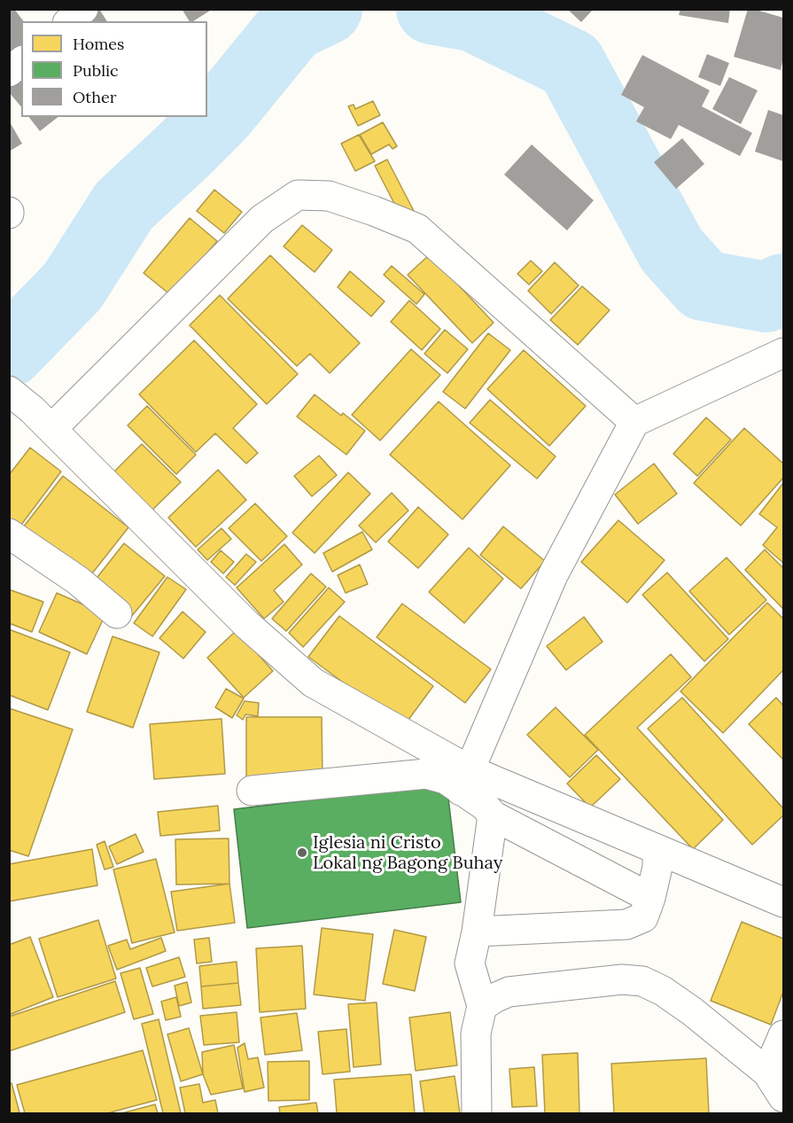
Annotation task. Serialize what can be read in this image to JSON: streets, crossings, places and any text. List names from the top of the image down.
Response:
{
  "places": ["Iglesia ni Cristo Lokal ng Bagong Buhay"],
  "legend": ["Homes", "Public", "Other"]
}
